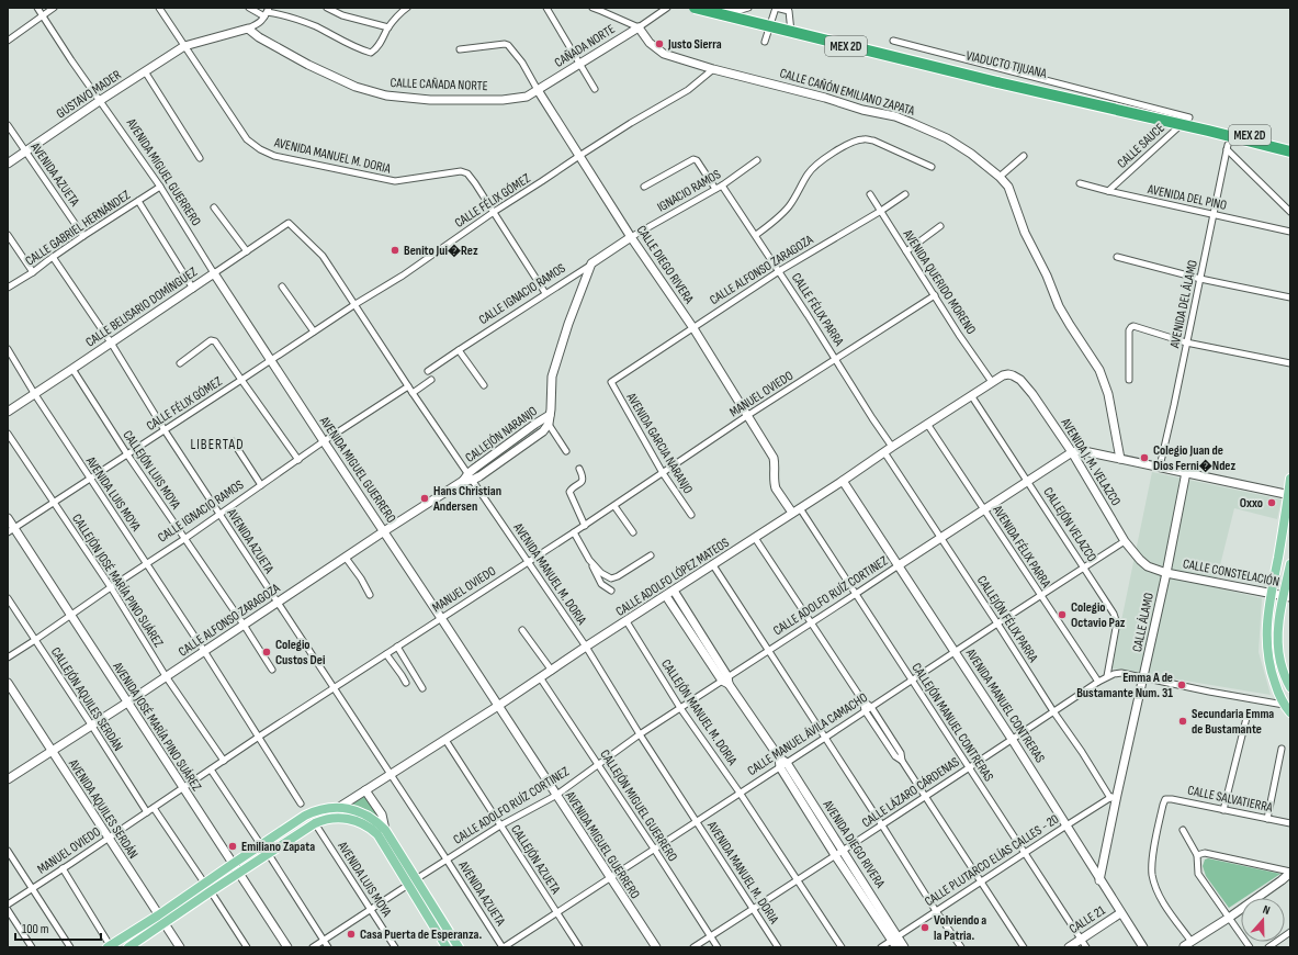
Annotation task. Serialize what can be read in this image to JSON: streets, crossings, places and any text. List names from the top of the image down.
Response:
{
  "streets": {
    "highway": ["MEX 2D", "VIADUCTO TIJUANA"],
    "street": [
      "CAÑADA NORTE",
      "CALLE CAÑADA NORTE",
      "CALLE CAÑÓN EMILIANO ZAPATA",
      "GUSTAVO MADER",
      "CALLE SAUCE",
      "AVENIDA MANUEL M. DORIA",
      "AVENIDA MIGUEL GUERRERO",
      "AVENIDA AZUETA",
      "IGNACIO RAMOS",
      "AVENIDA DEL PINO",
      "CALLE FÉLIX GÓMEZ",
      "CALLE GABRIEL HERNÁNDEZ",
      "CALLE DIEGO RIVERA",
      "CALLE ALFONSO ZARAGOZA",
      "AVENIDA QUERIDO MORENO",
      "CALLE IGNACIO RAMOS",
      "AVENIDA DEL ÁLAMO",
      "CALLE BELISARIO DOMÍNGUEZ",
      "CALLE FÉLIX PARRA",
      "MANUEL OVIEDO",
      "CALLEJÓN NARANJO",
      "AVENIDA GARCIA NARANJO",
      "AVENIDA J. M. VELAZCO",
      "CALLEJÓN LUIS MOYA",
      "AVENIDA LUIS MOYA",
      "CALLEJÓN VELAZCO",
      "AVENIDA FÉLIX PARRA",
      "CALLE CONSTELACIÓN",
      "CALLE ADOLFO LÓPEZ MATEOS",
      "CALLEJÓN JOSÉ MARÍA PINO SUÁREZ",
      "CALLE ADOLFO RUÍZ CORTINEZ",
      "CALLEJÓN FÉLIX PARRA",
      "CALLE ÁLAMO",
      "CALLEJÓN AQUILES SERDÁN",
      "AVENIDA MANUEL CONTRERAS",
      "CALLEJÓN MANUEL M. DORIA",
      "CALLEJÓN MANUEL CONTRERAS",
      "AVENIDA JOSÉ MARÍA PINO SUÁREZ",
      "CALLE MANUEL ÁVILA CAMACHO",
      "CALLE LÁZARO CÁRDENAS",
      "CALLE SALVATIERRA",
      "CALLEJÓN MIGUEL GUERRERO",
      "AVENIDA AQUILES SERDÁN",
      "AVENIDA DIEGO RIVERA",
      "CALLEJÓN AZUETA",
      "CALLE PLUTARCO ELÍAS CALLES - 20",
      "CALLE 21"
    ]
  },
  "crossings": [
    ["CAÑADA NORTE", "CALLE CAÑADA NORTE"],
    ["CAÑADA NORTE", "CALLE CAÑÓN EMILIANO ZAPATA"],
    ["CAÑADA NORTE", "CALLE DIEGO RIVERA"],
    ["MEX 2D", "VIADUCTO TIJUANA"],
    ["CALLE CAÑADA NORTE", "CALLE DIEGO RIVERA"],
    ["CALLE CAÑÓN EMILIANO ZAPATA", "CALLE FÉLIX GÓMEZ"],
    ["GUSTAVO MADER", "AVENIDA MANUEL M. DORIA"],
    ["GUSTAVO MADER", "AVENIDA MIGUEL GUERRERO"],
    ["GUSTAVO MADER", "AVENIDA AZUETA"],
    ["CALLE SAUCE", "AVENIDA DEL PINO"],
    ["AVENIDA MANUEL M. DORIA", "CALLE FÉLIX GÓMEZ"],
    ["AVENIDA MANUEL M. DORIA", "CALLE ALFONSO ZARAGOZA"],
    ["AVENIDA MANUEL M. DORIA", "CALLE IGNACIO RAMOS"],
    ["AVENIDA MANUEL M. DORIA", "CALLE BELISARIO DOMÍNGUEZ"],
    ["AVENIDA MANUEL M. DORIA", "MANUEL OVIEDO"],
    ["AVENIDA MANUEL M. DORIA", "CALLEJÓN NARANJO"],
    ["AVENIDA MANUEL M. DORIA", "CALLE ADOLFO LÓPEZ MATEOS"],
    ["AVENIDA MANUEL M. DORIA", "CALLE ADOLFO RUÍZ CORTINEZ"],
    ["AVENIDA MANUEL M. DORIA", "CALLE MANUEL ÁVILA CAMACHO"],
    ["AVENIDA MANUEL M. DORIA", "CALLE LÁZARO CÁRDENAS"],
    ["AVENIDA MIGUEL GUERRERO", "CALLE FÉLIX GÓMEZ"],
    ["AVENIDA MIGUEL GUERRERO", "CALLE GABRIEL HERNÁNDEZ"],
    ["AVENIDA MIGUEL GUERRERO", "CALLE ALFONSO ZARAGOZA"],
    ["AVENIDA MIGUEL GUERRERO", "CALLE IGNACIO RAMOS"],
    ["AVENIDA MIGUEL GUERRERO", "CALLE BELISARIO DOMÍNGUEZ"],
    ["AVENIDA MIGUEL GUERRERO", "MANUEL OVIEDO"],
    ["AVENIDA MIGUEL GUERRERO", "CALLE ADOLFO LÓPEZ MATEOS"],
    ["AVENIDA MIGUEL GUERRERO", "CALLE ADOLFO RUÍZ CORTINEZ"],
    ["AVENIDA MIGUEL GUERRERO", "CALLE MANUEL ÁVILA CAMACHO"],
    ["AVENIDA AZUETA", "CALLE FÉLIX GÓMEZ"],
    ["AVENIDA AZUETA", "CALLE GABRIEL HERNÁNDEZ"],
    ["AVENIDA AZUETA", "CALLE ALFONSO ZARAGOZA"],
    ["AVENIDA AZUETA", "CALLE IGNACIO RAMOS"],
    ["AVENIDA AZUETA", "CALLE BELISARIO DOMÍNGUEZ"],
    ["AVENIDA AZUETA", "MANUEL OVIEDO"],
    ["AVENIDA AZUETA", "CALLE ADOLFO LÓPEZ MATEOS"],
    ["AVENIDA AZUETA", "CALLE ADOLFO RUÍZ CORTINEZ"],
    ["AVENIDA AZUETA", "CALLE MANUEL ÁVILA CAMACHO"],
    ["IGNACIO RAMOS", "CALLE DIEGO RIVERA"],
    ["IGNACIO RAMOS", "CALLE IGNACIO RAMOS"],
    ["IGNACIO RAMOS", "CALLE FÉLIX PARRA"],
    ["AVENIDA DEL PINO", "AVENIDA DEL ÁLAMO"],
    ["CALLE FÉLIX GÓMEZ", "CALLE DIEGO RIVERA"],
    ["CALLE FÉLIX GÓMEZ", "CALLE IGNACIO RAMOS"],
    ["CALLE FÉLIX GÓMEZ", "CALLEJÓN LUIS MOYA"],
    ["CALLE FÉLIX GÓMEZ", "AVENIDA LUIS MOYA"],
    ["CALLE FÉLIX GÓMEZ", "CALLEJÓN JOSÉ MARÍA PINO SUÁREZ"],
    ["CALLE FÉLIX GÓMEZ", "AVENIDA JOSÉ MARÍA PINO SUÁREZ"],
    ["CALLE DIEGO RIVERA", "CALLE ALFONSO ZARAGOZA"],
    ["CALLE DIEGO RIVERA", "CALLE IGNACIO RAMOS"],
    ["CALLE DIEGO RIVERA", "MANUEL OVIEDO"],
    ["CALLE DIEGO RIVERA", "CALLE ADOLFO LÓPEZ MATEOS"],
    ["CALLE ALFONSO ZARAGOZA", "AVENIDA QUERIDO MORENO"],
    ["CALLE ALFONSO ZARAGOZA", "CALLE FÉLIX PARRA"],
    ["CALLE ALFONSO ZARAGOZA", "CALLEJÓN NARANJO"],
    ["CALLE ALFONSO ZARAGOZA", "AVENIDA GARCIA NARANJO"],
    ["CALLE ALFONSO ZARAGOZA", "CALLEJÓN LUIS MOYA"],
    ["CALLE ALFONSO ZARAGOZA", "AVENIDA LUIS MOYA"],
    ["CALLE ALFONSO ZARAGOZA", "CALLEJÓN JOSÉ MARÍA PINO SUÁREZ"],
    ["CALLE ALFONSO ZARAGOZA", "CALLEJÓN AQUILES SERDÁN"],
    ["CALLE ALFONSO ZARAGOZA", "AVENIDA JOSÉ MARÍA PINO SUÁREZ"],
    ["CALLE ALFONSO ZARAGOZA", "AVENIDA AQUILES SERDÁN"],
    ["AVENIDA QUERIDO MORENO", "MANUEL OVIEDO"],
    ["AVENIDA QUERIDO MORENO", "AVENIDA J. M. VELAZCO"],
    ["AVENIDA QUERIDO MORENO", "CALLE ADOLFO LÓPEZ MATEOS"],
    ["CALLE IGNACIO RAMOS", "CALLEJÓN LUIS MOYA"],
    ["CALLE IGNACIO RAMOS", "AVENIDA LUIS MOYA"],
    ["CALLE IGNACIO RAMOS", "CALLEJÓN JOSÉ MARÍA PINO SUÁREZ"],
    ["CALLE IGNACIO RAMOS", "CALLEJÓN AQUILES SERDÁN"],
    ["CALLE IGNACIO RAMOS", "AVENIDA JOSÉ MARÍA PINO SUÁREZ"],
    ["CALLE BELISARIO DOMÍNGUEZ", "CALLEJÓN LUIS MOYA"],
    ["CALLE BELISARIO DOMÍNGUEZ", "AVENIDA LUIS MOYA"],
    ["CALLE FÉLIX PARRA", "MANUEL OVIEDO"],
    ["CALLE FÉLIX PARRA", "CALLE ADOLFO LÓPEZ MATEOS"],
    ["MANUEL OVIEDO", "AVENIDA GARCIA NARANJO"],
    ["MANUEL OVIEDO", "AVENIDA LUIS MOYA"],
    ["MANUEL OVIEDO", "CALLEJÓN JOSÉ MARÍA PINO SUÁREZ"],
    ["MANUEL OVIEDO", "CALLEJÓN AQUILES SERDÁN"],
    ["MANUEL OVIEDO", "AVENIDA JOSÉ MARÍA PINO SUÁREZ"],
    ["MANUEL OVIEDO", "AVENIDA AQUILES SERDÁN"],
    ["AVENIDA J. M. VELAZCO", "CALLE CONSTELACIÓN"],
    ["AVENIDA J. M. VELAZCO", "CALLE ADOLFO LÓPEZ MATEOS"],
    ["AVENIDA J. M. VELAZCO", "CALLE ADOLFO RUÍZ CORTINEZ"],
    ["AVENIDA J. M. VELAZCO", "CALLE ÁLAMO"],
    ["AVENIDA J. M. VELAZCO", "CALLE MANUEL ÁVILA CAMACHO"],
    ["AVENIDA LUIS MOYA", "CALLE ADOLFO RUÍZ CORTINEZ"],
    ["CALLEJÓN VELAZCO", "CALLE ADOLFO LÓPEZ MATEOS"],
    ["CALLEJÓN VELAZCO", "CALLE ADOLFO RUÍZ CORTINEZ"],
    ["CALLEJÓN VELAZCO", "CALLE MANUEL ÁVILA CAMACHO"],
    ["CALLEJÓN VELAZCO", "CALLE LÁZARO CÁRDENAS"],
    ["AVENIDA FÉLIX PARRA", "CALLE ADOLFO LÓPEZ MATEOS"],
    ["AVENIDA FÉLIX PARRA", "CALLE ADOLFO RUÍZ CORTINEZ"],
    ["AVENIDA FÉLIX PARRA", "CALLE MANUEL ÁVILA CAMACHO"],
    ["AVENIDA FÉLIX PARRA", "CALLE LÁZARO CÁRDENAS"],
    ["CALLE CONSTELACIÓN", "CALLE ÁLAMO"],
    ["CALLE ADOLFO LÓPEZ MATEOS", "CALLEJÓN FÉLIX PARRA"],
    ["CALLE ADOLFO LÓPEZ MATEOS", "AVENIDA MANUEL CONTRERAS"],
    ["CALLE ADOLFO LÓPEZ MATEOS", "CALLEJÓN MANUEL M. DORIA"],
    ["CALLE ADOLFO LÓPEZ MATEOS", "CALLEJÓN MANUEL CONTRERAS"],
    ["CALLE ADOLFO LÓPEZ MATEOS", "CALLEJÓN MIGUEL GUERRERO"],
    ["CALLE ADOLFO LÓPEZ MATEOS", "AVENIDA DIEGO RIVERA"],
    ["CALLE ADOLFO LÓPEZ MATEOS", "CALLEJÓN AZUETA"],
    ["CALLE ADOLFO RUÍZ CORTINEZ", "CALLEJÓN FÉLIX PARRA"],
    ["CALLE ADOLFO RUÍZ CORTINEZ", "AVENIDA MANUEL CONTRERAS"],
    ["CALLE ADOLFO RUÍZ CORTINEZ", "CALLEJÓN MANUEL M. DORIA"],
    ["CALLE ADOLFO RUÍZ CORTINEZ", "CALLEJÓN MANUEL CONTRERAS"],
    ["CALLE ADOLFO RUÍZ CORTINEZ", "CALLEJÓN MIGUEL GUERRERO"],
    ["CALLE ADOLFO RUÍZ CORTINEZ", "AVENIDA DIEGO RIVERA"],
    ["CALLE ADOLFO RUÍZ CORTINEZ", "CALLEJÓN AZUETA"],
    ["CALLEJÓN FÉLIX PARRA", "CALLE ÁLAMO"],
    ["CALLEJÓN FÉLIX PARRA", "CALLE MANUEL ÁVILA CAMACHO"],
    ["CALLEJÓN FÉLIX PARRA", "CALLE LÁZARO CÁRDENAS"],
    ["CALLEJÓN FÉLIX PARRA", "CALLE PLUTARCO ELÍAS CALLES - 20"],
    ["CALLE ÁLAMO", "AVENIDA MANUEL CONTRERAS"],
    ["CALLE ÁLAMO", "CALLE PLUTARCO ELÍAS CALLES - 20"],
    ["AVENIDA MANUEL CONTRERAS", "CALLE MANUEL ÁVILA CAMACHO"],
    ["AVENIDA MANUEL CONTRERAS", "CALLE LÁZARO CÁRDENAS"],
    ["AVENIDA MANUEL CONTRERAS", "CALLE PLUTARCO ELÍAS CALLES - 20"],
    ["AVENIDA MANUEL CONTRERAS", "CALLE 21"],
    ["CALLEJÓN MANUEL M. DORIA", "CALLE MANUEL ÁVILA CAMACHO"],
    ["CALLEJÓN MANUEL M. DORIA", "CALLE LÁZARO CÁRDENAS"],
    ["CALLEJÓN MANUEL CONTRERAS", "CALLE MANUEL ÁVILA CAMACHO"],
    ["CALLEJÓN MANUEL CONTRERAS", "CALLE LÁZARO CÁRDENAS"],
    ["CALLEJÓN MANUEL CONTRERAS", "CALLE PLUTARCO ELÍAS CALLES - 20"],
    ["CALLEJÓN MANUEL CONTRERAS", "CALLE 21"],
    ["CALLE MANUEL ÁVILA CAMACHO", "CALLEJÓN MIGUEL GUERRERO"],
    ["CALLE MANUEL ÁVILA CAMACHO", "AVENIDA DIEGO RIVERA"],
    ["CALLE MANUEL ÁVILA CAMACHO", "CALLEJÓN AZUETA"],
    ["CALLE LÁZARO CÁRDENAS", "CALLEJÓN MIGUEL GUERRERO"],
    ["CALLE LÁZARO CÁRDENAS", "AVENIDA DIEGO RIVERA"],
    ["AVENIDA DIEGO RIVERA", "CALLE PLUTARCO ELÍAS CALLES - 20"]
  ],
  "districts": ["LIBERTAD"],
  "places": [
    "Justo Sierra",
    "Benito Jui�Rez",
    "Colegio Juan de Dios Ferni�Ndez",
    "Hans Christian Andersen",
    "Oxxo",
    "Colegio Octavio Paz",
    "Colegio Custos Dei",
    "Emma A de Bustamante Num. 31",
    "Secundaria Emma de Bustamante",
    "Emiliano Zapata",
    "Volviendo a la Patria.",
    "Casa Puerta de Esperanza."
  ],
  "scale_bar": "100 m",
  "north": "top"
}
